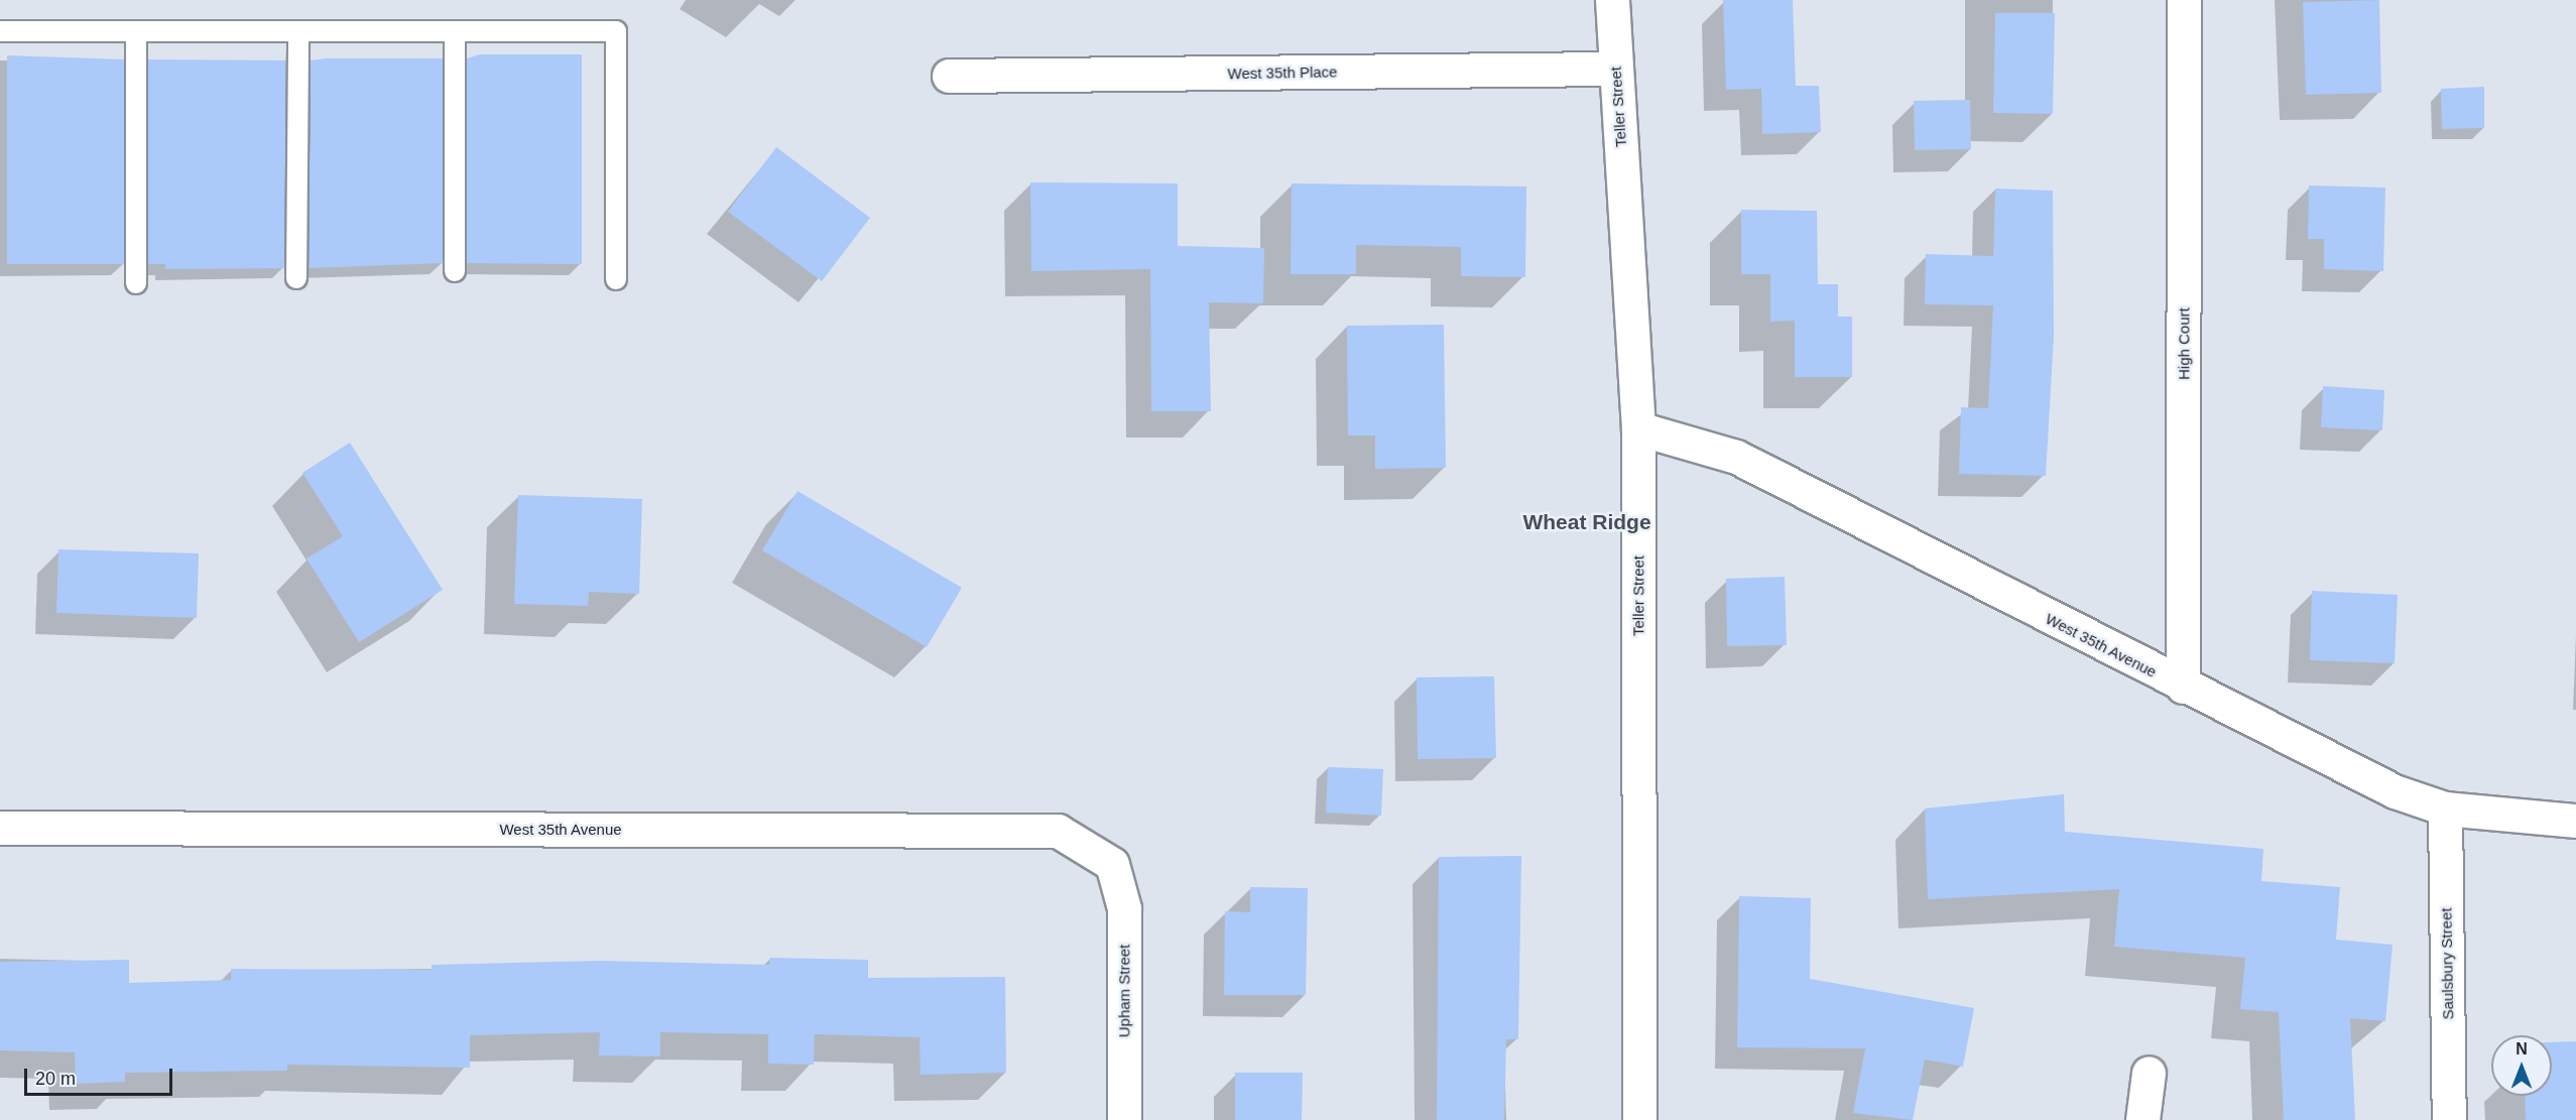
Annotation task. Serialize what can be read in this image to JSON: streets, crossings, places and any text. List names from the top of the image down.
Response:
{
  "streets": {
    "street": [
      "West 35th Place",
      "Teller Street",
      "High Court",
      "West 35th Avenue",
      "Saulsbury Street",
      "Upham Street"
    ]
  },
  "crossings": [
    ["West 35th Place", "Teller Street"],
    ["Teller Street", "West 35th Avenue"],
    ["High Court", "West 35th Avenue"],
    ["West 35th Avenue", "Saulsbury Street"],
    ["West 35th Avenue", "Upham Street"]
  ],
  "districts": ["Wheat Ridge"],
  "scale_bar": "20 m",
  "north": "top"
}
